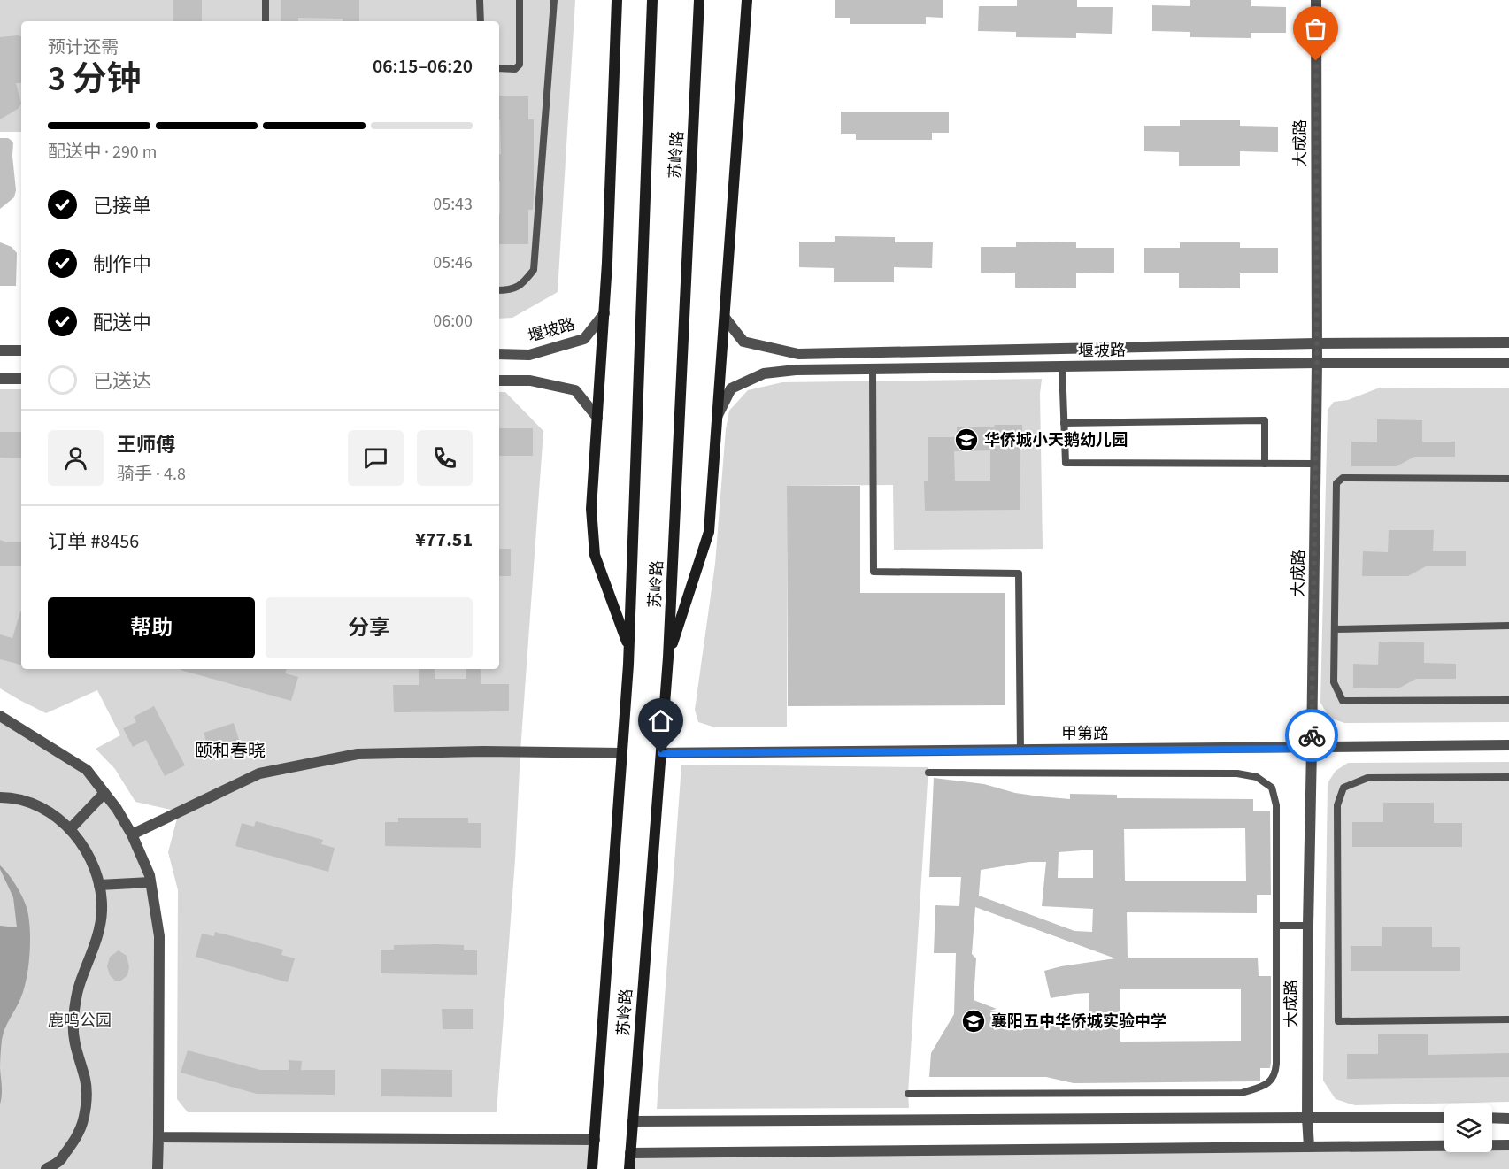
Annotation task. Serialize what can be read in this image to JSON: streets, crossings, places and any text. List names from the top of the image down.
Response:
{
  "streets": {
    "main road": ["苏岭路"],
    "street": ["大成路", "堰坡路", "甲第路"]
  },
  "crossings": [
    ["大成路", "堰坡路"],
    ["大成路", "甲第路"],
    ["苏岭路", "甲第路"]
  ],
  "districts": ["颐和春晓"],
  "parks": ["鹿鸣公园"],
  "places": {
    "school or university": ["华侨城小天鹅幼儿园", "襄阳五中华侨城实验中学"]
  },
  "page": {
    "heading": ["3 分钟", "预计还需", "06:15–06:20"],
    "panel": [
      "王师傅",
      "骑手 · 4.8",
      "订单 #8456",
      "¥77.51"
    ],
    "bar": "配送中 · 290 m",
    "list": [
      ["已接单", "05:43"],
      ["制作中", "05:46"],
      ["配送中", "06:00"],
      "已送达"
    ],
    "buttons": ["帮助", "分享"]
  }
}
